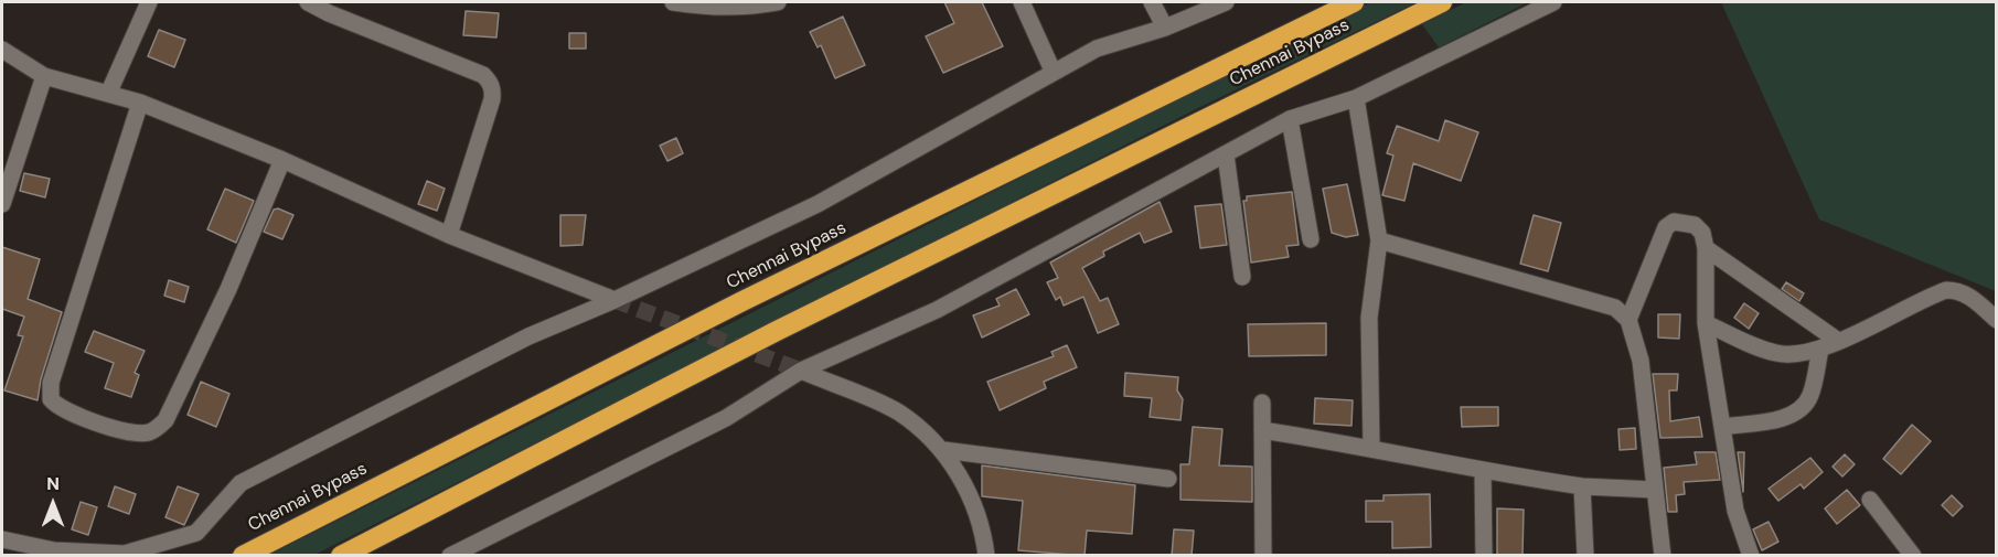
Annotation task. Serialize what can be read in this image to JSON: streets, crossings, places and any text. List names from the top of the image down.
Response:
{
  "streets": {
    "highway": ["Chennai Bypass"]
  },
  "north": "top"
}
